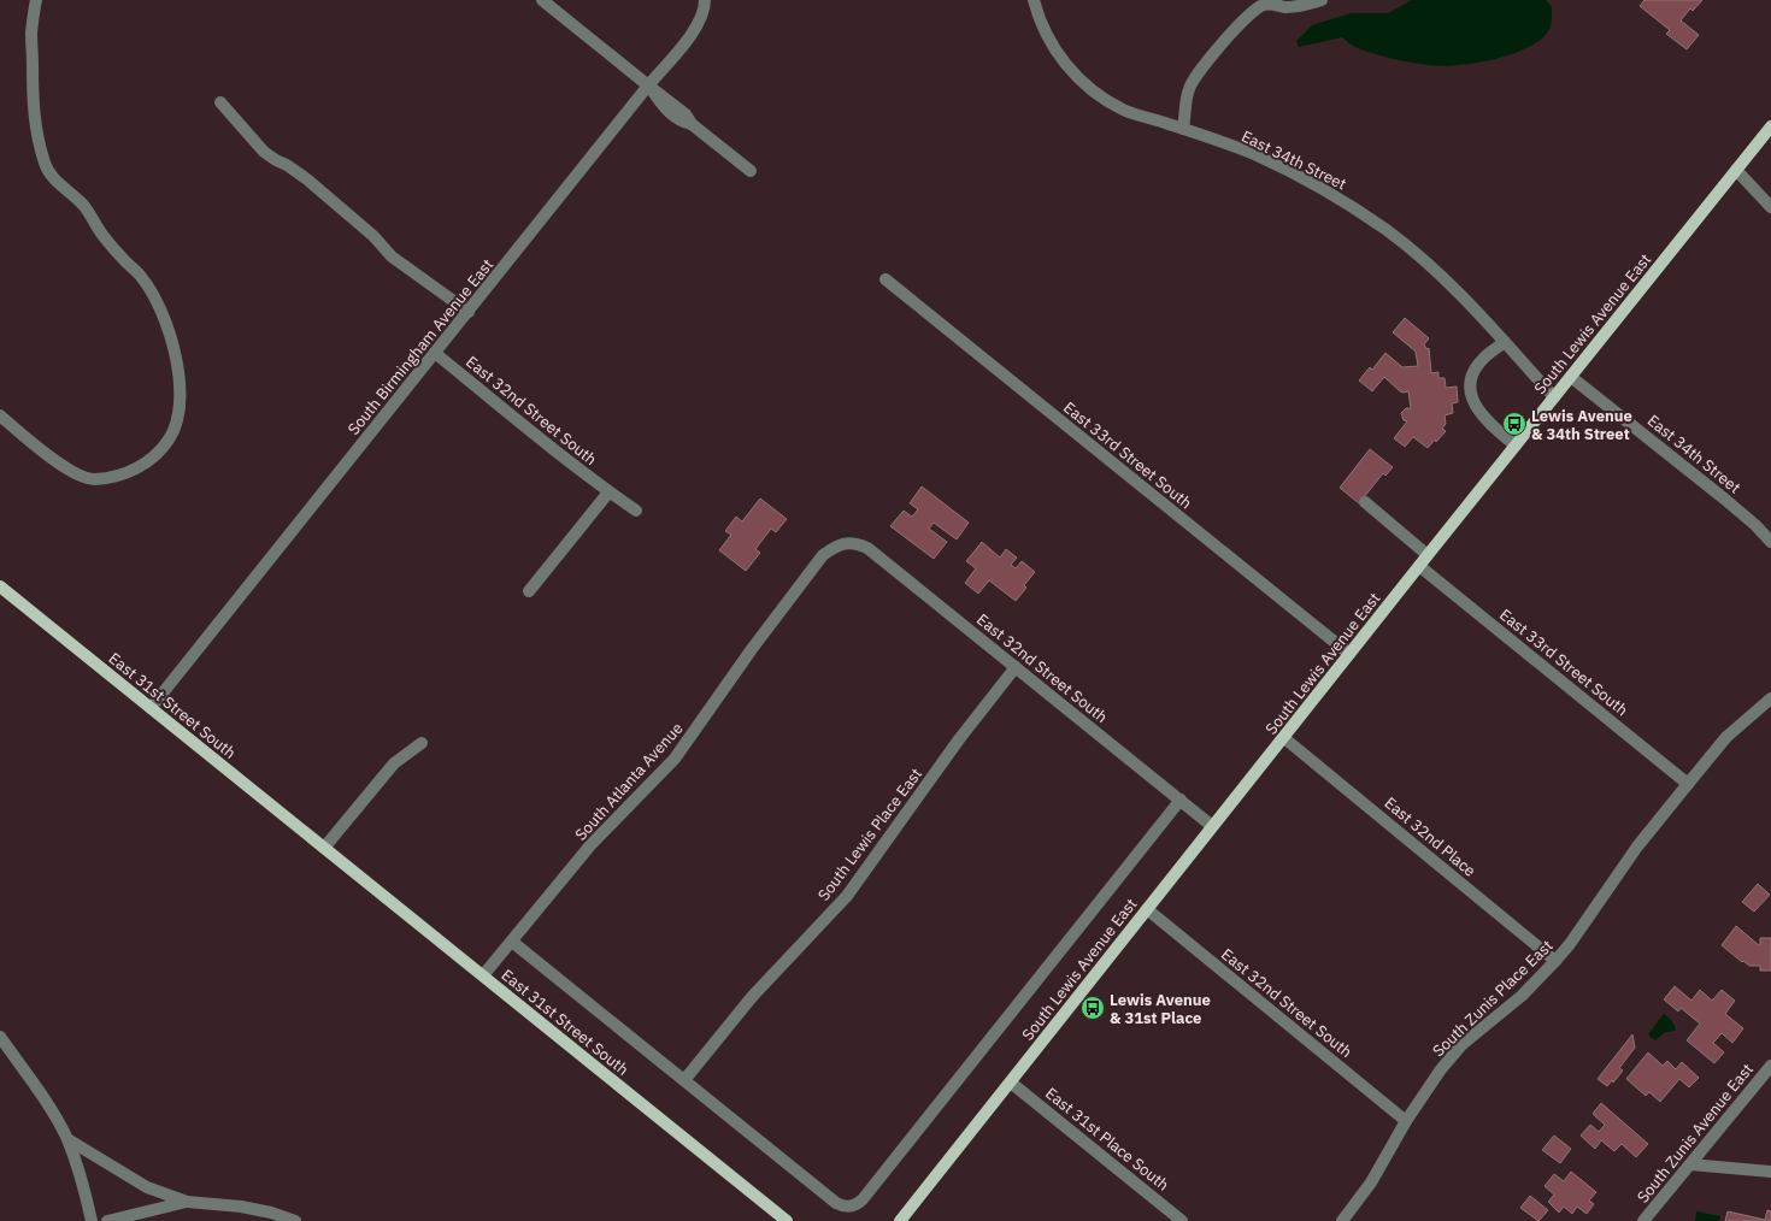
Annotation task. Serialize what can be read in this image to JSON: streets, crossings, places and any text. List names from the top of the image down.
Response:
{
  "streets": {
    "main road": ["South Lewis Avenue East", "East 31st Street South"],
    "street": [
      "East 34th Street",
      "South Birmingham Avenue East",
      "East 32nd Street South",
      "East 33rd Street South",
      "South Atlanta Avenue",
      "South Lewis Place East",
      "East 32nd Place",
      "South Zunis Place East",
      "South Zunis Avenue East",
      "East 31st Place South"
    ]
  },
  "crossings": [
    ["East 34th Street", "South Lewis Avenue East"],
    ["South Lewis Avenue East", "East 32nd Street South"],
    ["South Lewis Avenue East", "East 33rd Street South"],
    ["South Lewis Avenue East", "East 31st Street South"],
    ["South Lewis Avenue East", "East 32nd Place"],
    ["South Lewis Avenue East", "East 31st Place South"],
    ["South Birmingham Avenue East", "East 32nd Street South"],
    ["South Birmingham Avenue East", "East 31st Street South"],
    ["East 32nd Street South", "South Atlanta Avenue"],
    ["East 32nd Street South", "South Lewis Place East"],
    ["East 32nd Street South", "South Zunis Place East"],
    ["East 33rd Street South", "South Zunis Place East"],
    ["East 31st Street South", "South Atlanta Avenue"],
    ["East 31st Street South", "South Lewis Place East"],
    ["East 32nd Place", "South Zunis Place East"]
  ],
  "places": {
    "bus stop": ["Lewis Avenue & 34th Street", "Lewis Avenue & 31st Place"]
  }
}
